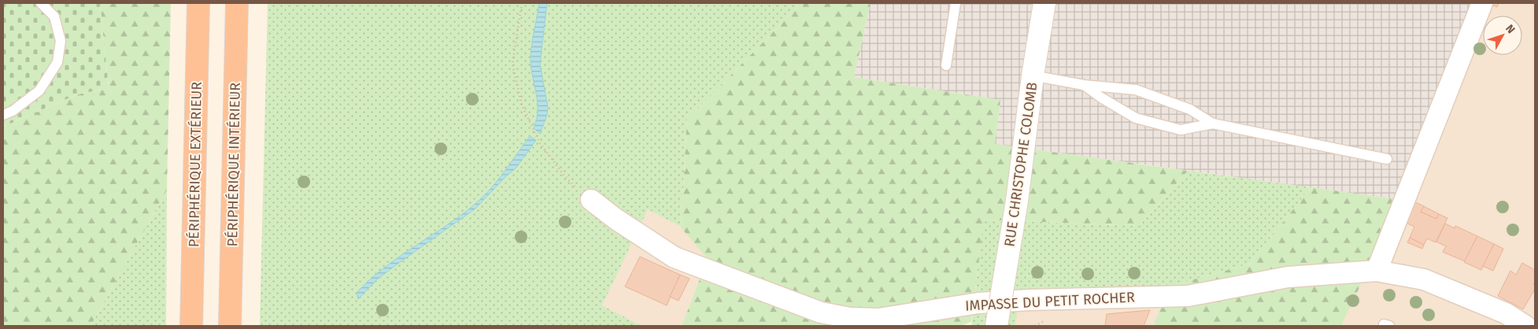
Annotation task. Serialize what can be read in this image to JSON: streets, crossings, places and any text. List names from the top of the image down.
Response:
{
  "streets": {
    "highway": ["PÉRIPHÉRIQUE EXTÉRIEUR", "PÉRIPHÉRIQUE INTÉRIEUR"],
    "street": ["RUE CHRISTOPHE COLOMB", "IMPASSE DU PETIT ROCHER"]
  },
  "north": "top right"
}
